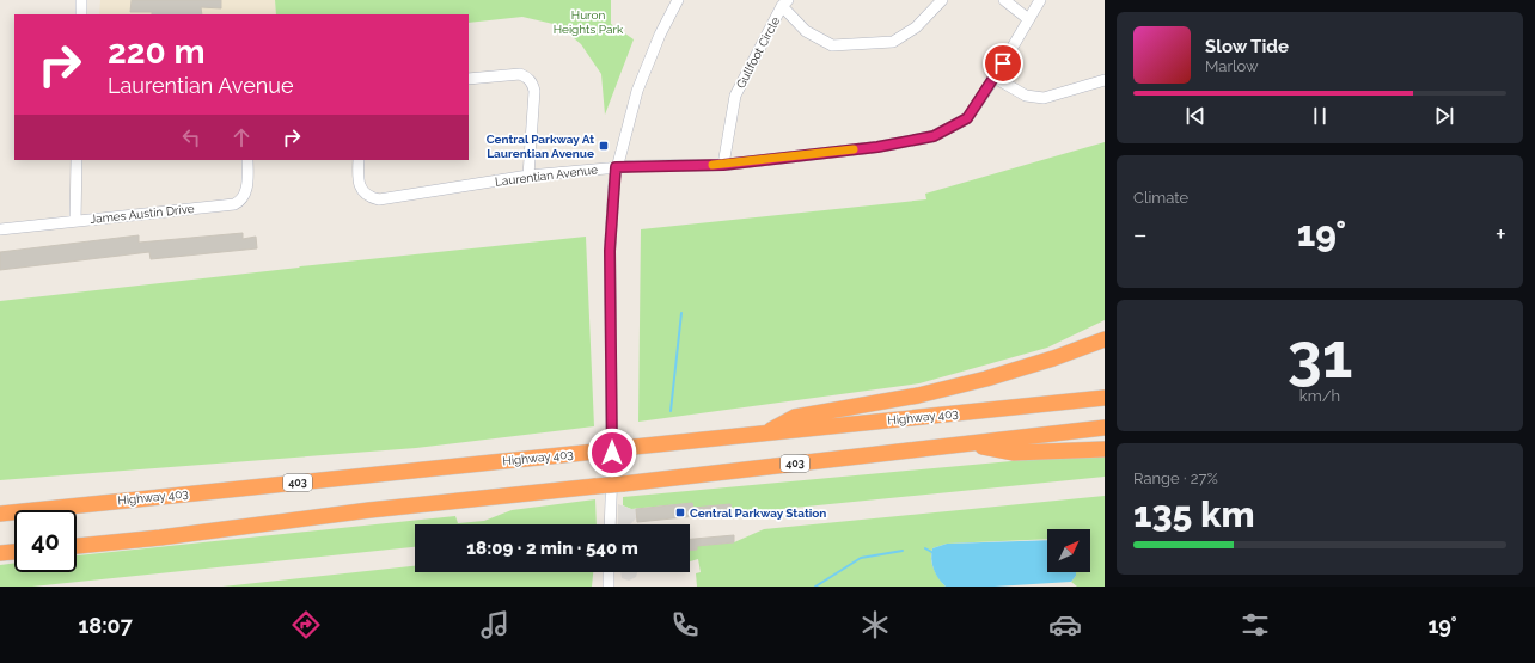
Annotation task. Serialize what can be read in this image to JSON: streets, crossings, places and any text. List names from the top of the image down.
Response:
{
  "streets": {
    "highway": ["Highway 403", "403"],
    "street": ["Gullfoot Circle", "Laurentian Avenue", "James Austin Drive"]
  },
  "crossings": [
    ["Gullfoot Circle", "Laurentian Avenue"]
  ],
  "parks": ["Huron Heights Park"],
  "places": {
    "transit": ["Central Parkway At Laurentian Avenue", "Central Parkway Station"]
  },
  "north": "top right",
  "page": {
    "turn": ["220 m", "Laurentian Avenue"],
    "song": ["Slow Tide", "Marlow"],
    "tile": [
      "Climate",
      ["31", "km/h"],
      ["Range · 27%", "135 km"]
    ],
    "heat": ["−", "19°", "+"],
    "limit": "40",
    "trip": "18:09 · 2 min · 540 m",
    "tabs": ["18:07", "19°"]
  }
}
